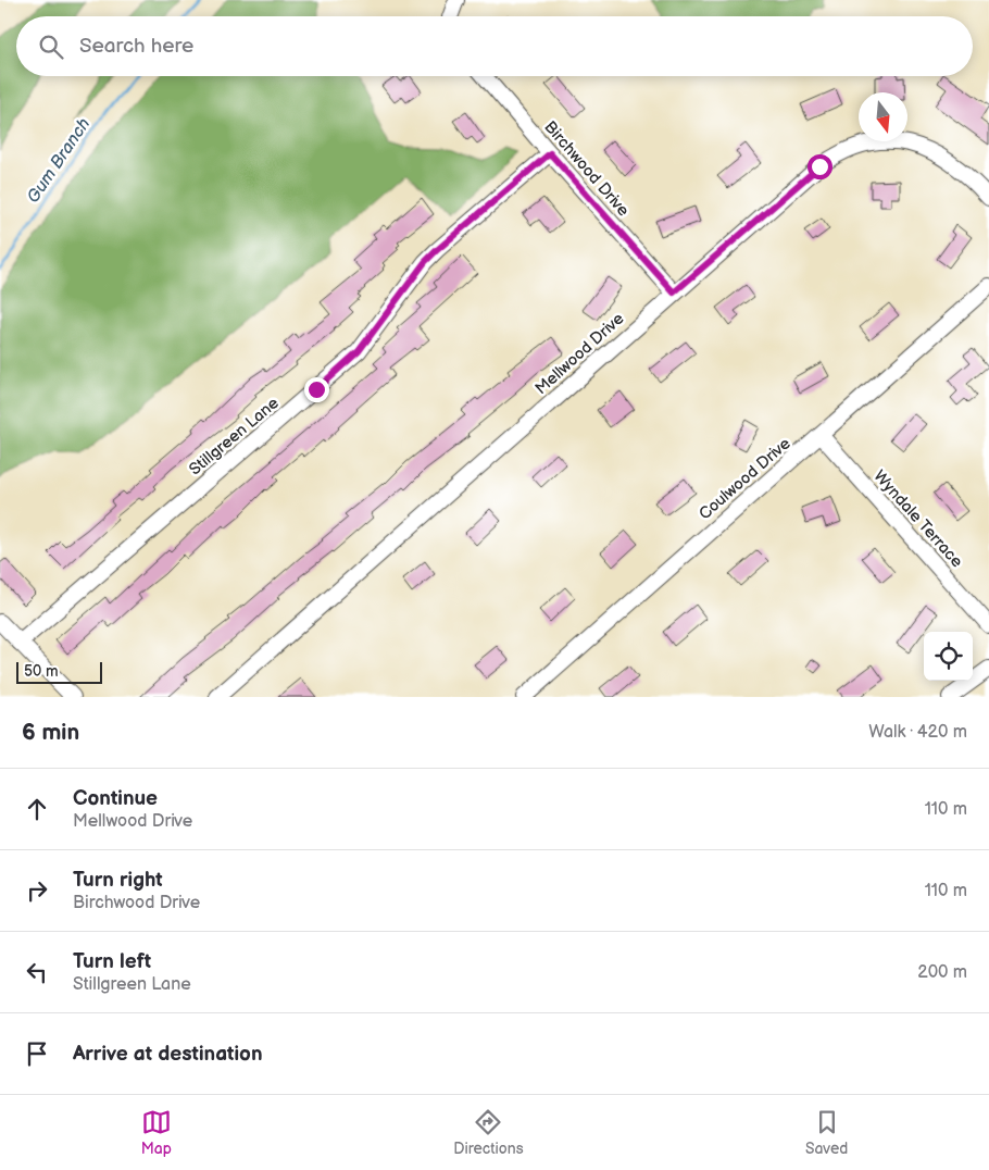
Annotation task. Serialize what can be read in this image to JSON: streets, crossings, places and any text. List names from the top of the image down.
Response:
{
  "streets": {
    "street": [
      "Birchwood Drive",
      "Mellwood Drive",
      "Stillgreen Lane",
      "Coulwood Drive",
      "Wyndale Terrace"
    ]
  },
  "crossings": [
    ["Birchwood Drive", "Mellwood Drive"],
    ["Birchwood Drive", "Stillgreen Lane"],
    ["Coulwood Drive", "Wyndale Terrace"]
  ],
  "water": ["Gum Branch"],
  "scale_bar": "50 m",
  "north": "bottom",
  "page": {
    "search": "Search here",
    "scale": "50 m",
    "heading": ["6 min", "Walk · 420 m"],
    "list": [
      ["Continue", "Mellwood Drive", "110 m"],
      ["Turn right", "Birchwood Drive", "110 m"],
      ["Turn left", "Stillgreen Lane", "200 m"],
      "Arrive at destination"
    ],
    "nav": ["Map", "Directions", "Saved"]
  }
}
